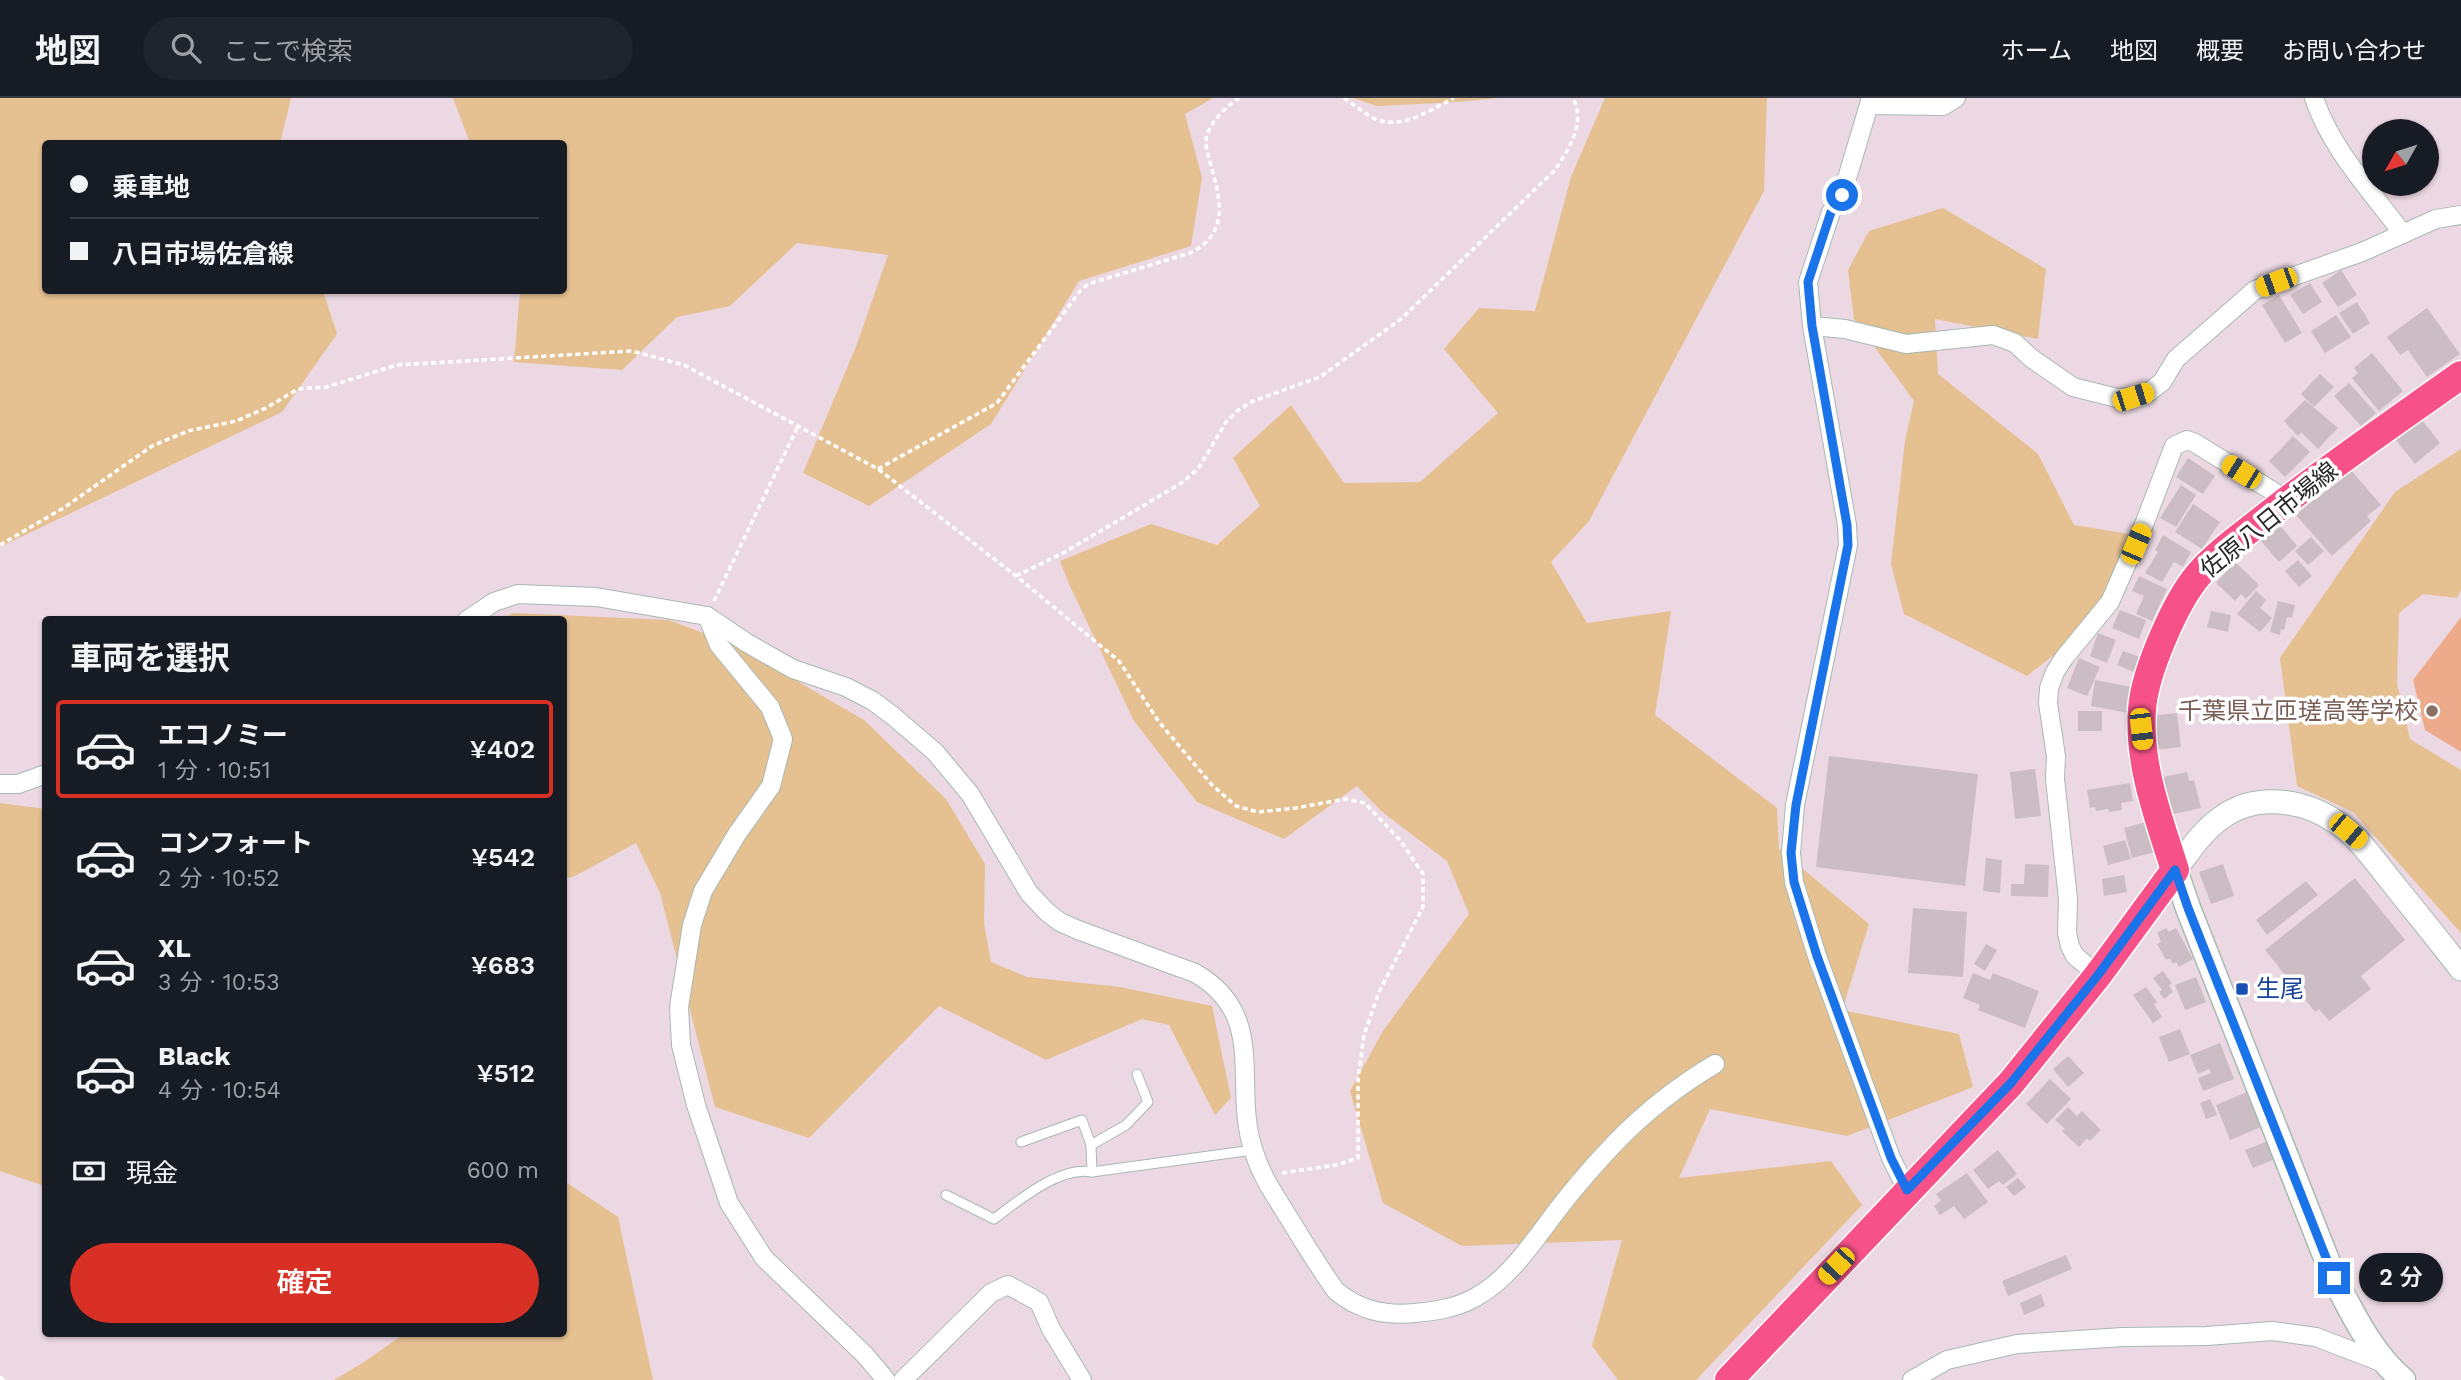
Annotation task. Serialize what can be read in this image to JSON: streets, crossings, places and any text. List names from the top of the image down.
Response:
{
  "streets": {
    "main road": ["佐原八日市場線"]
  },
  "places": {
    "other": ["千葉県立匝瑳高等学校"],
    "transit": ["生尾"]
  },
  "north": "bottom left",
  "page": {
    "header": "地図",
    "search": "ここで検索",
    "nav": [
      "ホーム",
      "地図",
      "概要",
      "お問い合わせ"
    ],
    "banner": ["乗車地", "八日市場佐倉線"],
    "heading": "車両を選択",
    "list": [
      {
        "name": "エコノミー",
        "note": "1 分 · 10:51",
        "value": "¥402"
      },
      {
        "name": "コンフォート",
        "note": "2 分 · 10:52",
        "value": "¥542"
      },
      {
        "name": "XL",
        "note": "3 分 · 10:53",
        "value": "¥683"
      },
      {
        "name": "Black",
        "note": "4 分 · 10:54",
        "value": "¥512"
      }
    ],
    "pay": ["現金", "600 m"],
    "buttons": "確定",
    "bubble": "2 分"
  }
}
